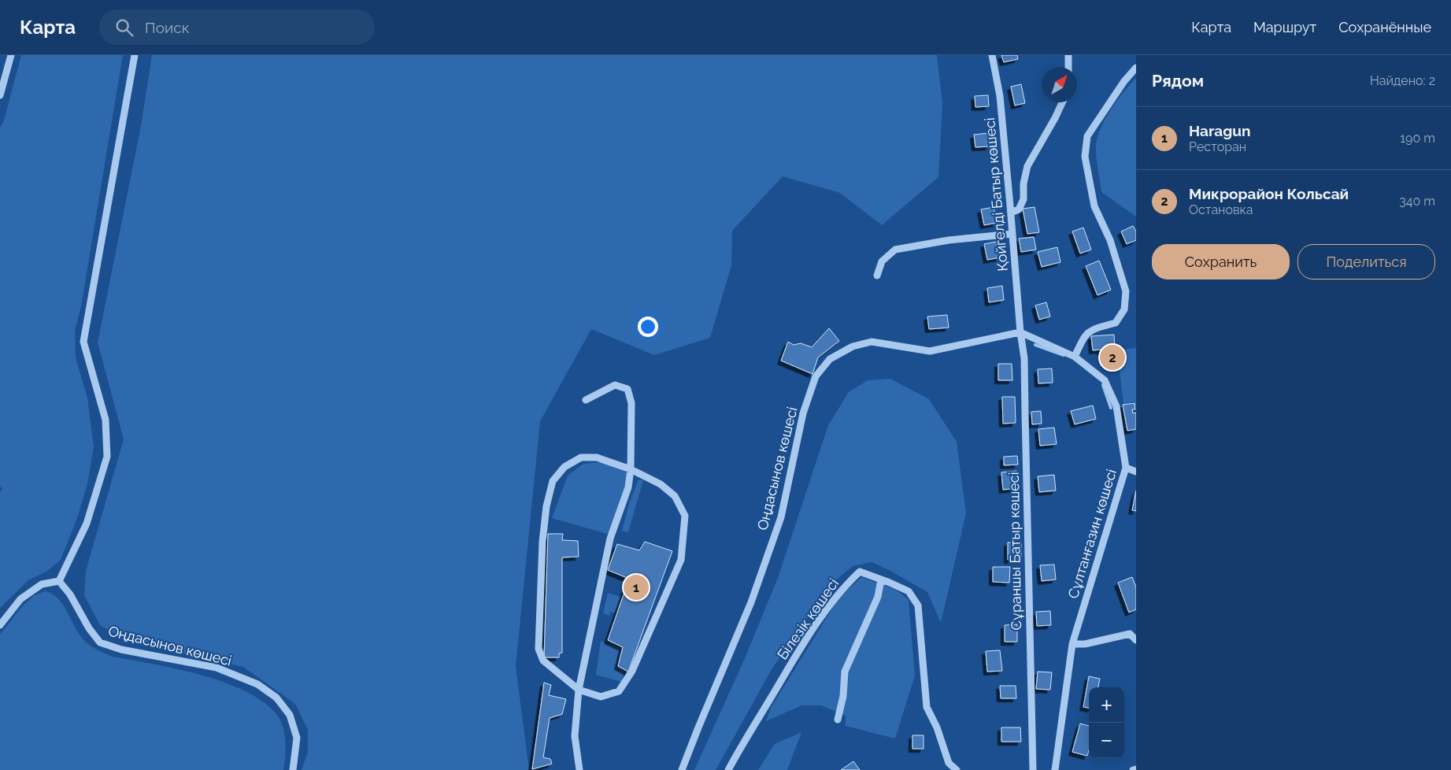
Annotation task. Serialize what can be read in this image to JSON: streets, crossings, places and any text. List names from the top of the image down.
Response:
{
  "streets": {
    "street": [
      "Қойгелді Батыр көшесі",
      "Оңдасынов көшесі",
      "Сұлтанғазин көшесі",
      "Сұраншы Батыр көшесі",
      "Білезік көшесі"
    ]
  },
  "crossings": [
    ["Қойгелді Батыр көшесі", "Оңдасынов көшесі"],
    ["Қойгелді Батыр көшесі", "Сұлтанғазин көшесі"],
    ["Қойгелді Батыр көшесі", "Сұраншы Батыр көшесі"],
    ["Оңдасынов көшесі", "Сұлтанғазин көшесі"],
    ["Оңдасынов көшесі", "Сұраншы Батыр көшесі"],
    ["Сұлтанғазин көшесі", "Сұраншы Батыр көшесі"]
  ],
  "north": "top right",
  "page": {
    "header": "Карта",
    "search": "Поиск",
    "nav": ["Карта", "Маршрут", "Сохранённые"],
    "heading": ["Рядом", "Найдено: 2"],
    "list": [
      {
        "mark": "1",
        "name": "Haragun",
        "note": "Ресторан",
        "value": "190 m"
      },
      {
        "mark": "2",
        "name": "Микрорайон Кольсай",
        "note": "Остановка",
        "value": "340 m"
      }
    ],
    "buttons": ["Сохранить", "Поделиться"],
    "pins": ["2", "1"],
    "map_buttons": ["+", "−"]
  }
}
